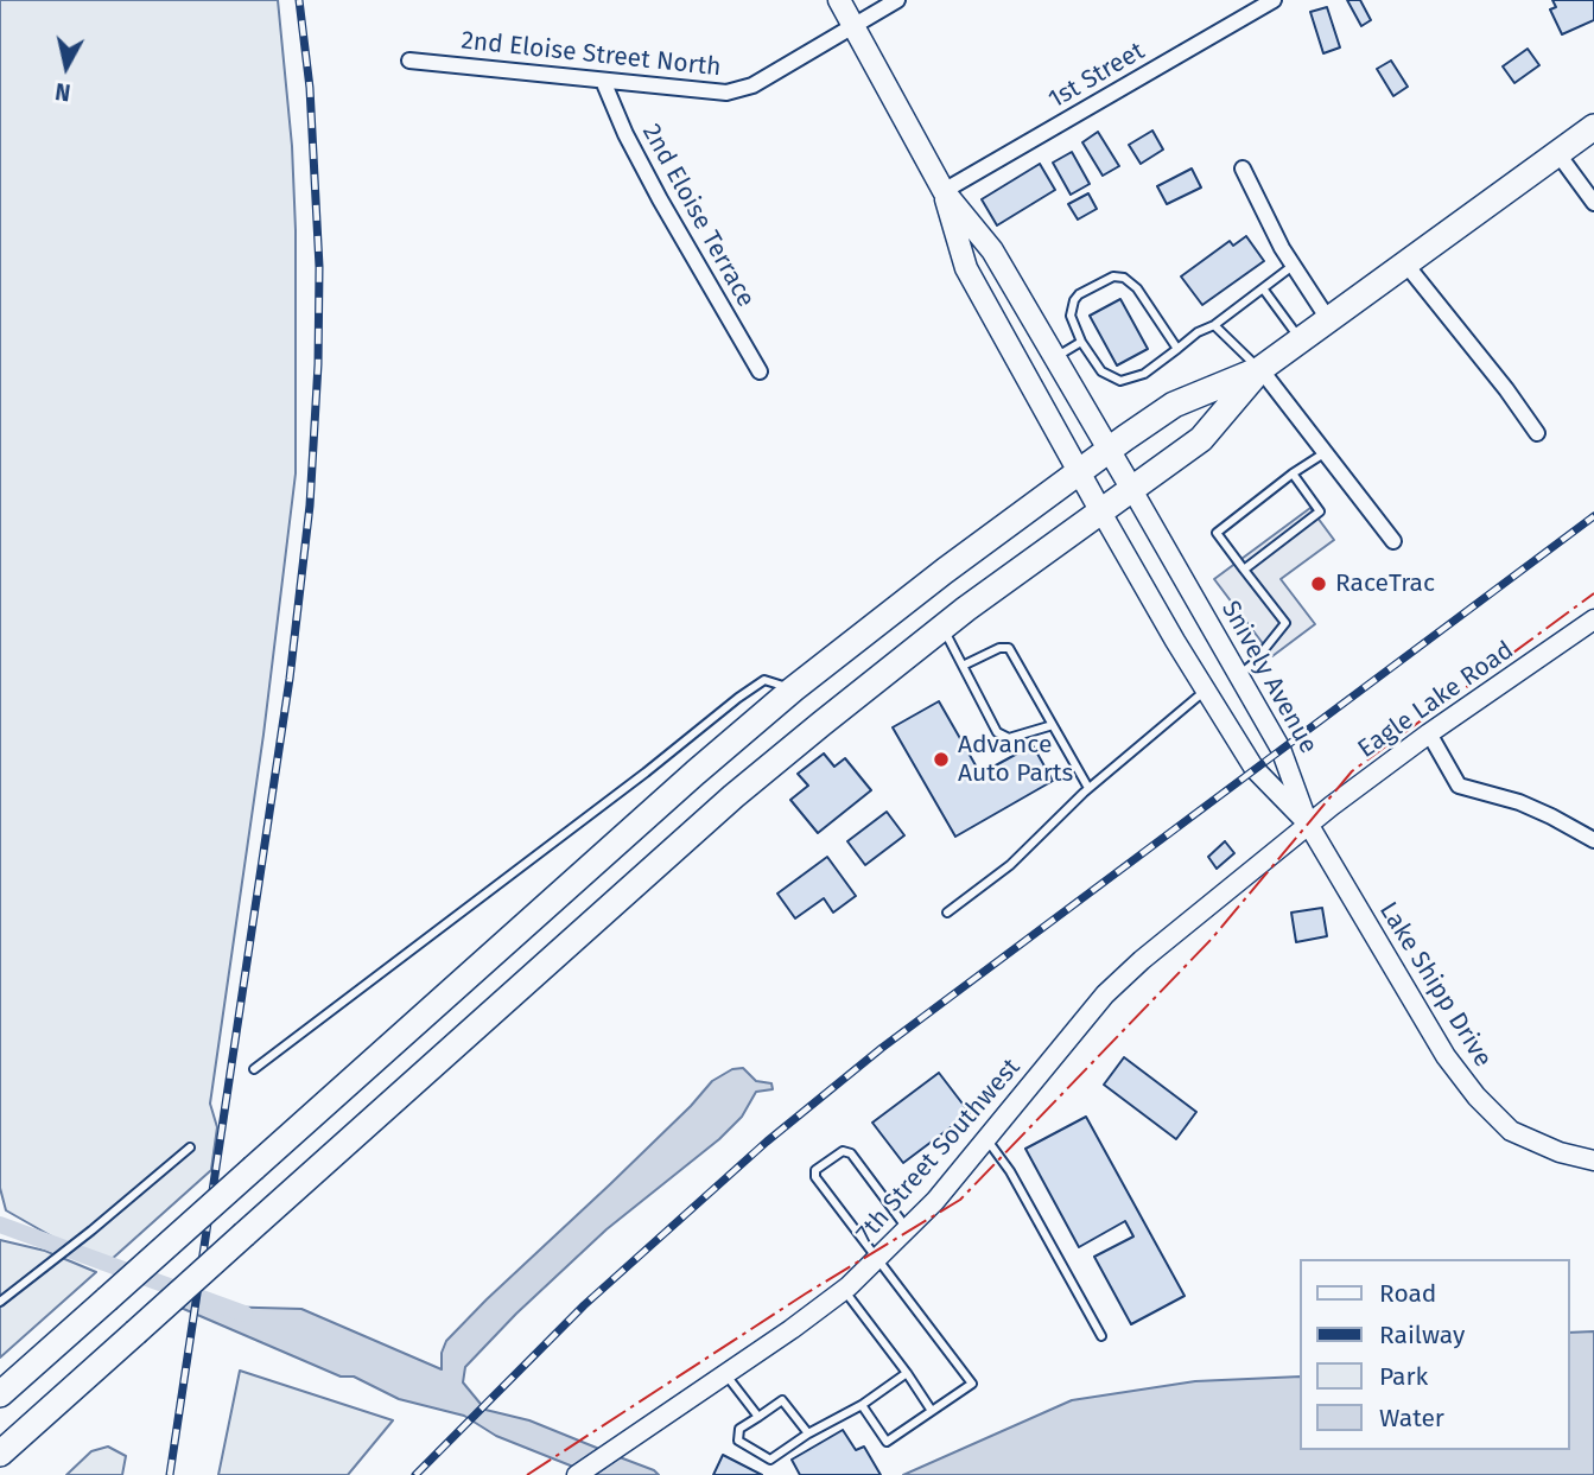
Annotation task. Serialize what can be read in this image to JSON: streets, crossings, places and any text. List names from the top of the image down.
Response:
{
  "streets": {
    "main road": ["Snively Avenue"],
    "street": [
      "2nd Eloise Street North",
      "1st Street",
      "2nd Eloise Terrace",
      "Eagle Lake Road",
      "Lake Shipp Drive",
      "7th Street Southwest"
    ]
  },
  "crossings": [
    ["2nd Eloise Street North", "2nd Eloise Terrace"],
    ["2nd Eloise Street North", "Snively Avenue"],
    ["1st Street", "Snively Avenue"],
    ["Snively Avenue", "Eagle Lake Road"],
    ["Snively Avenue", "Lake Shipp Drive"],
    ["Snively Avenue", "7th Street Southwest"],
    ["Eagle Lake Road", "Lake Shipp Drive"],
    ["Eagle Lake Road", "7th Street Southwest"],
    ["Lake Shipp Drive", "7th Street Southwest"]
  ],
  "places": ["RaceTrac", "Advance Auto Parts"],
  "legend": [
    "Road",
    "Railway",
    "Park",
    "Water"
  ],
  "north": "bottom"
}
